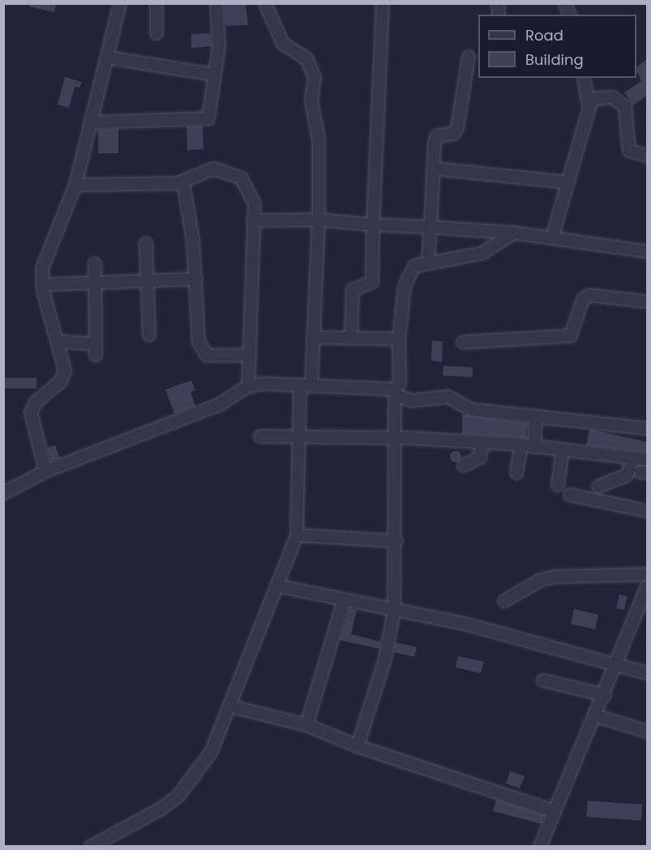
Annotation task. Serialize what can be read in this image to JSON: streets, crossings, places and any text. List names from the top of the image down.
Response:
{
  "legend": ["Road", "Building"]
}
